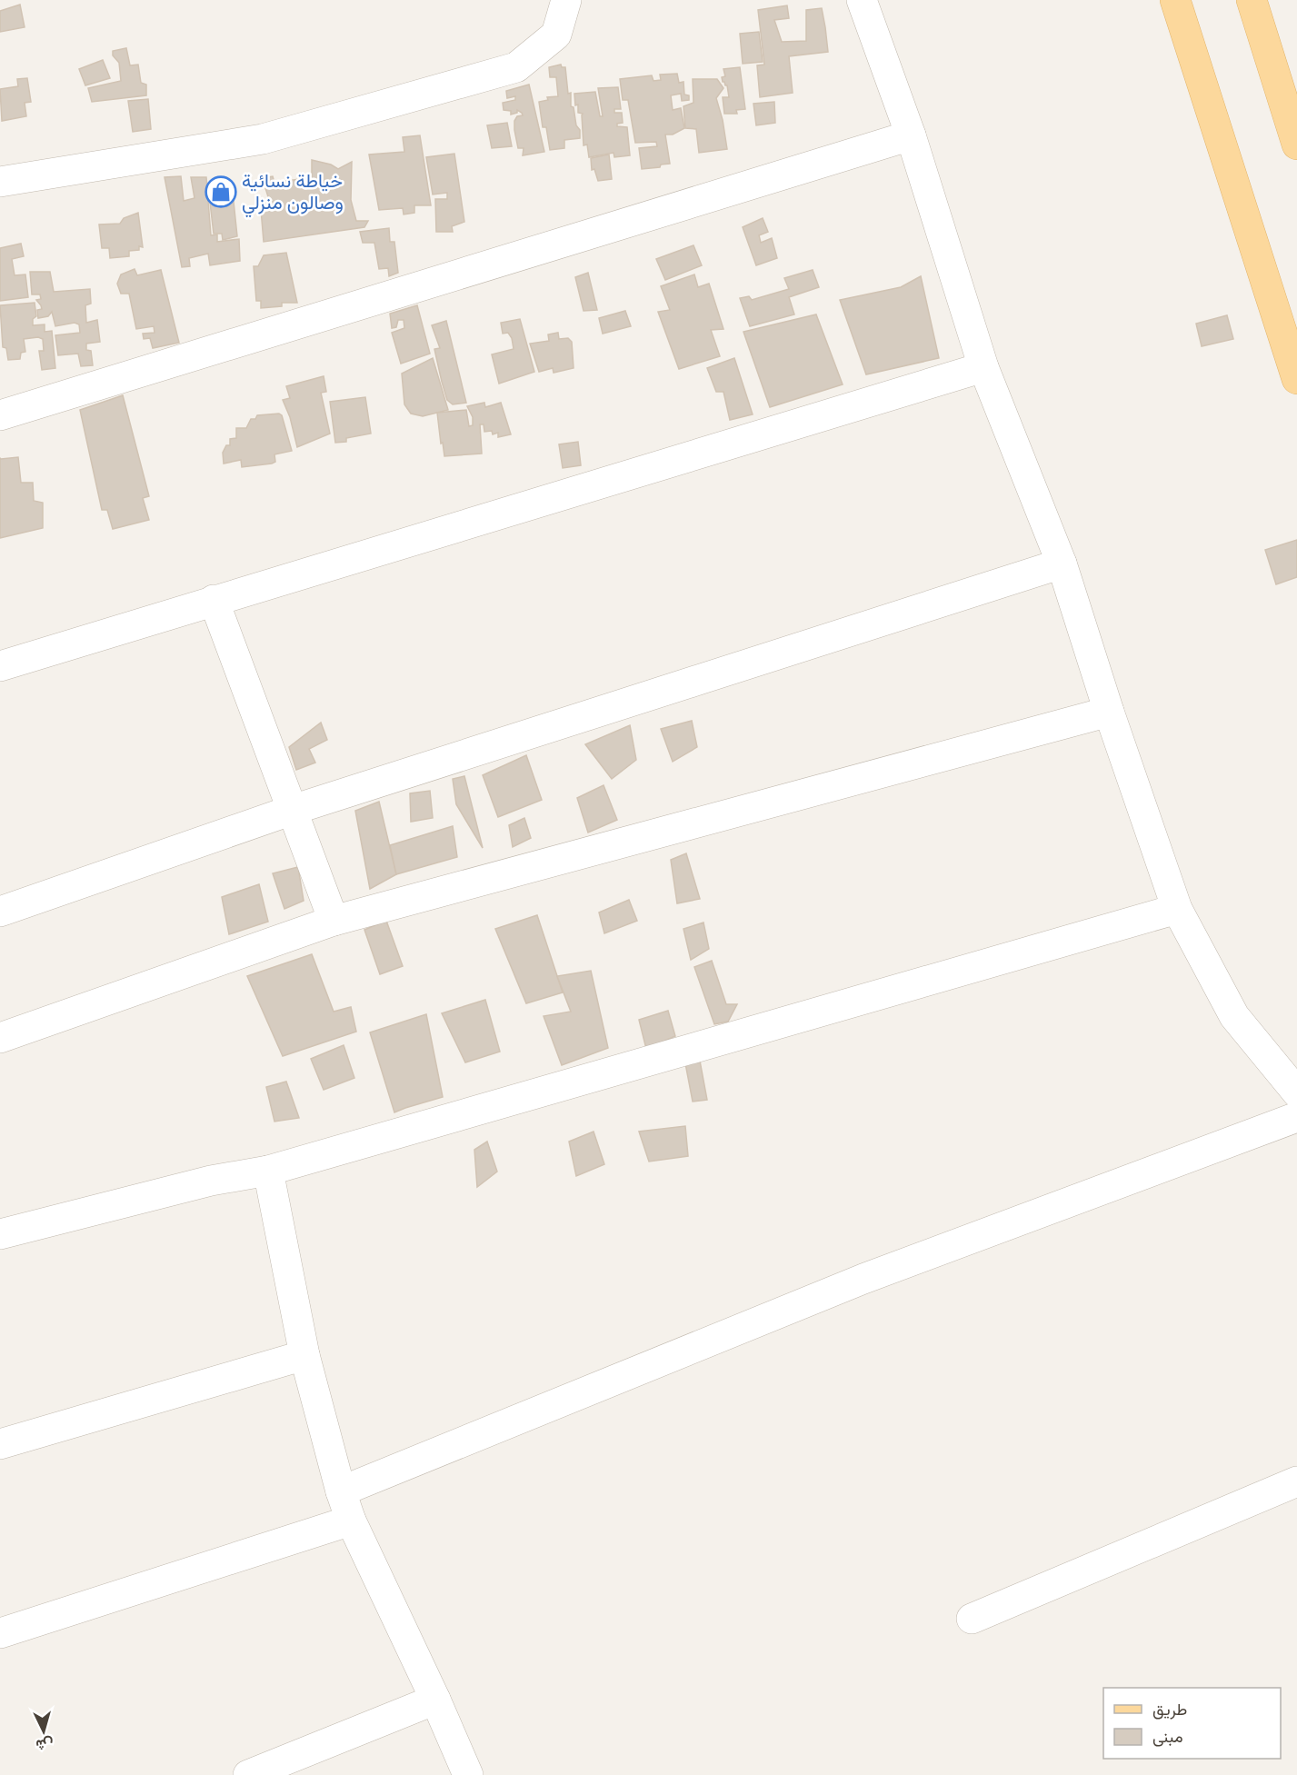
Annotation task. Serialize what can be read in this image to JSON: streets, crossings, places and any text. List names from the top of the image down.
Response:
{
  "places": {
    "shop": ["خياطة نسائية وصالون منزلي"]
  },
  "legend": ["طريق", "مبنى"],
  "north": "bottom"
}
